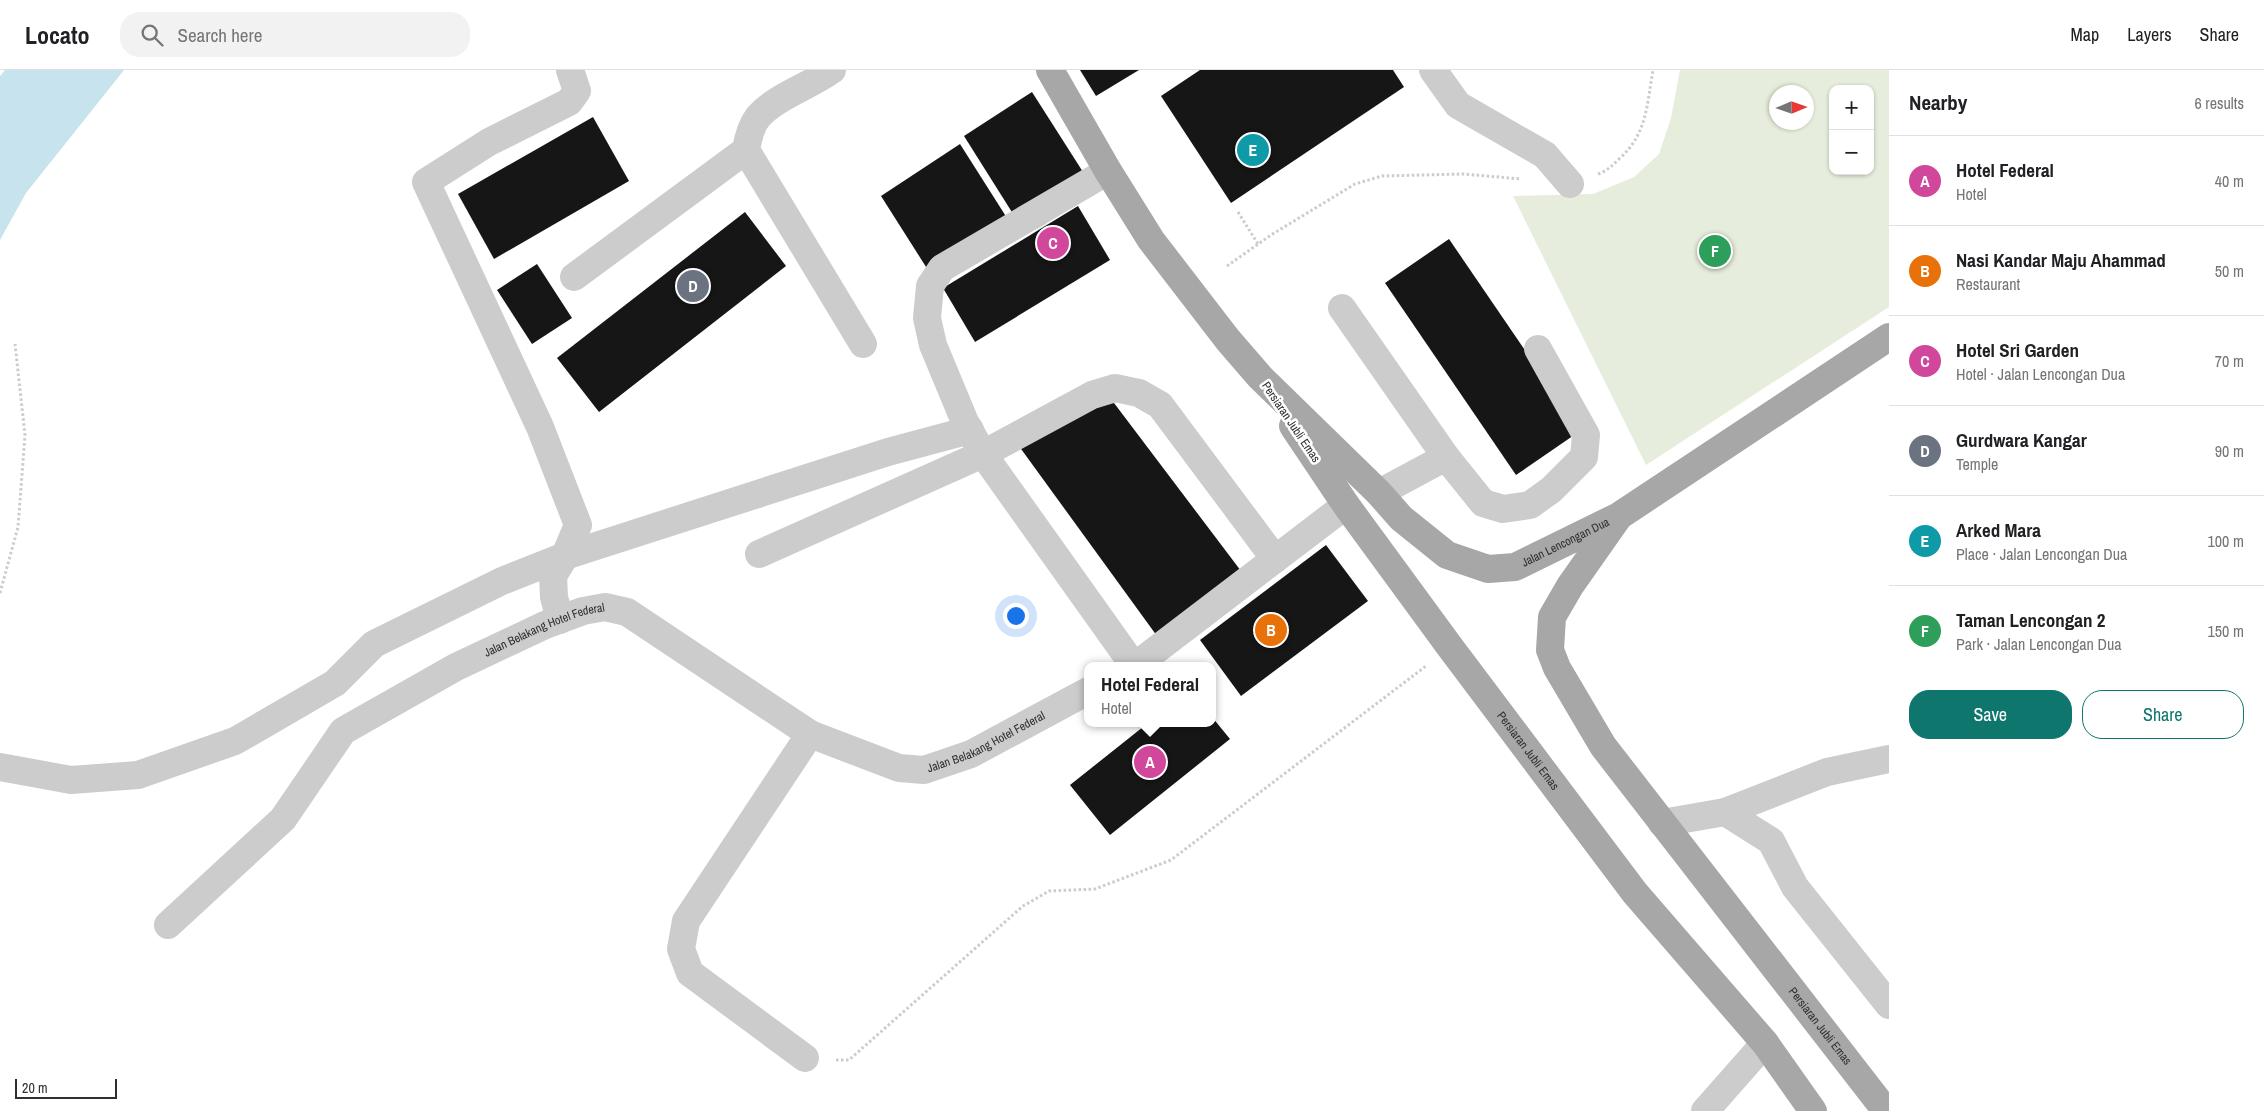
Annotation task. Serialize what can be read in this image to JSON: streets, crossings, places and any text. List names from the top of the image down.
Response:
{
  "streets": {
    "main road": ["Persiaran Jubli Emas", "Jalan Lencongan Dua"],
    "street": ["Jalan Belakang Hotel Federal"]
  },
  "crossings": [
    ["Persiaran Jubli Emas", "Jalan Lencongan Dua"]
  ],
  "scale_bar": "20 m",
  "north": "right",
  "page": {
    "header": "Locato",
    "search": "Search here",
    "nav": ["Map", "Layers", "Share"],
    "heading": ["Nearby", "6 results"],
    "map_buttons": ["+", "−"],
    "pins": [
      "E",
      "C",
      "F",
      "D",
      "B",
      "A"
    ],
    "list": [
      {
        "mark": "A",
        "name": "Hotel Federal",
        "note": "Hotel",
        "value": "40 m"
      },
      {
        "mark": "B",
        "name": "Nasi Kandar Maju Ahammad",
        "note": "Restaurant",
        "value": "50 m"
      },
      {
        "mark": "C",
        "name": "Hotel Sri Garden",
        "note": "Hotel · Jalan Lencongan Dua",
        "value": "70 m"
      },
      {
        "mark": "D",
        "name": "Gurdwara Kangar",
        "note": "Temple",
        "value": "90 m"
      },
      {
        "mark": "E",
        "name": "Arked Mara",
        "note": "Place · Jalan Lencongan Dua",
        "value": "100 m"
      },
      {
        "mark": "F",
        "name": "Taman Lencongan 2",
        "note": "Park · Jalan Lencongan Dua",
        "value": "150 m"
      }
    ],
    "popup": ["Hotel Federal", "Hotel"],
    "buttons": ["Save", "Share"],
    "scale": "20 m"
  }
}
